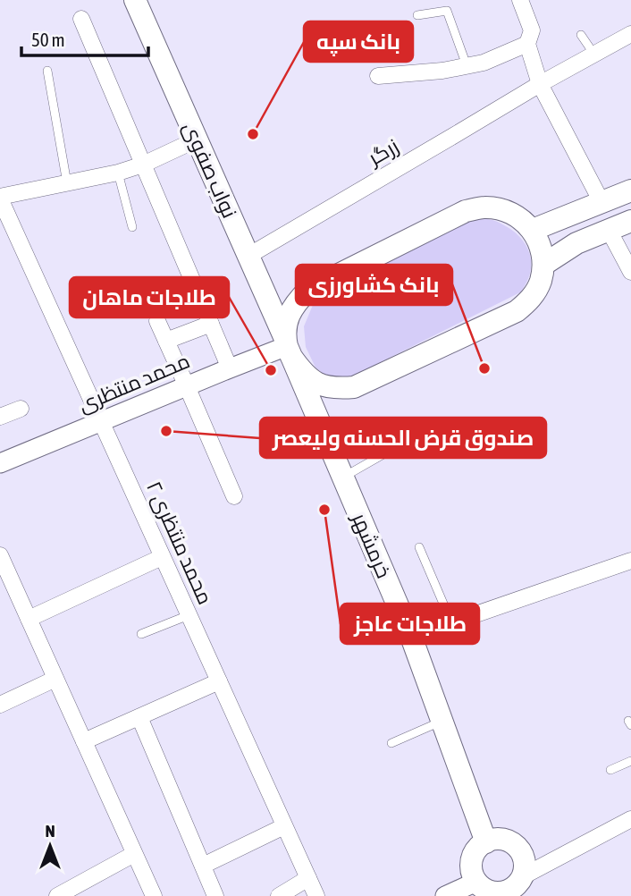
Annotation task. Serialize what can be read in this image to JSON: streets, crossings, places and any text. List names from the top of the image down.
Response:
{
  "streets": {
    "main road": ["نواب صفوی", "خرمشهر"],
    "street": ["زرگر", "محمد منتظری", "محمد منتظری ۲"]
  },
  "crossings": [
    ["زرگر", "نواب صفوی"],
    ["نواب صفوی", "محمد منتظری"],
    ["نواب صفوی", "خرمشهر"],
    ["محمد منتظری", "محمد منتظری ۲"],
    ["محمد منتظری", "خرمشهر"]
  ],
  "places": [
    "بانک سپه",
    "بانک کشاورزی",
    "طلاجات ماهان",
    "صندوق قرض الحسنه ولیعصر",
    "طلاجات عاجز"
  ],
  "scale_bar": "50 m",
  "north": "top"
}
